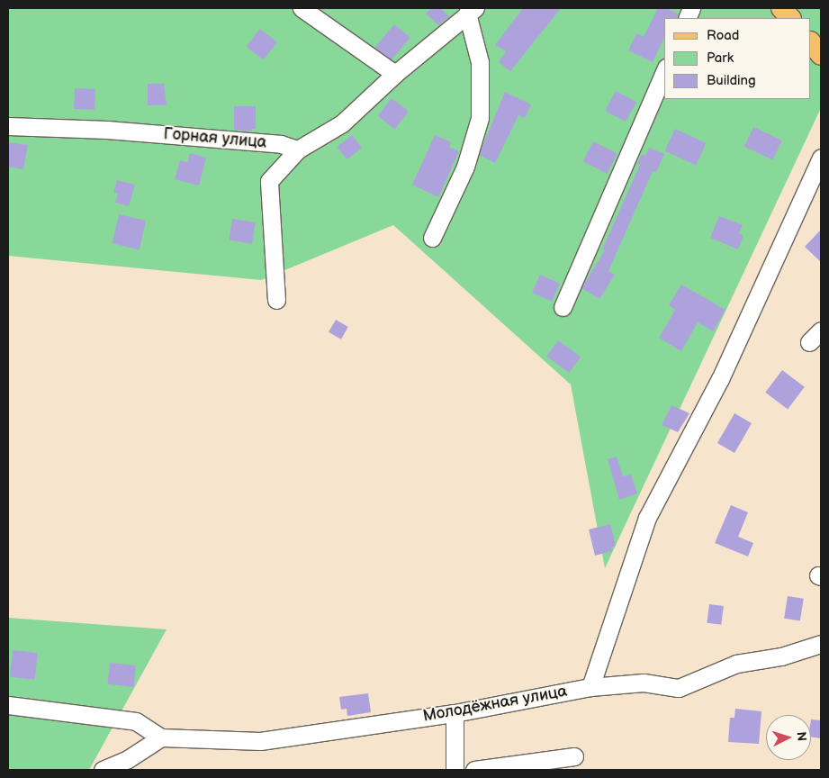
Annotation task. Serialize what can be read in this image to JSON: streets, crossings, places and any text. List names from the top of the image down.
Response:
{
  "streets": {
    "street": ["Горная улица", "Молодёжная улица"]
  },
  "legend": ["Road", "Park", "Building"],
  "north": "right"
}
